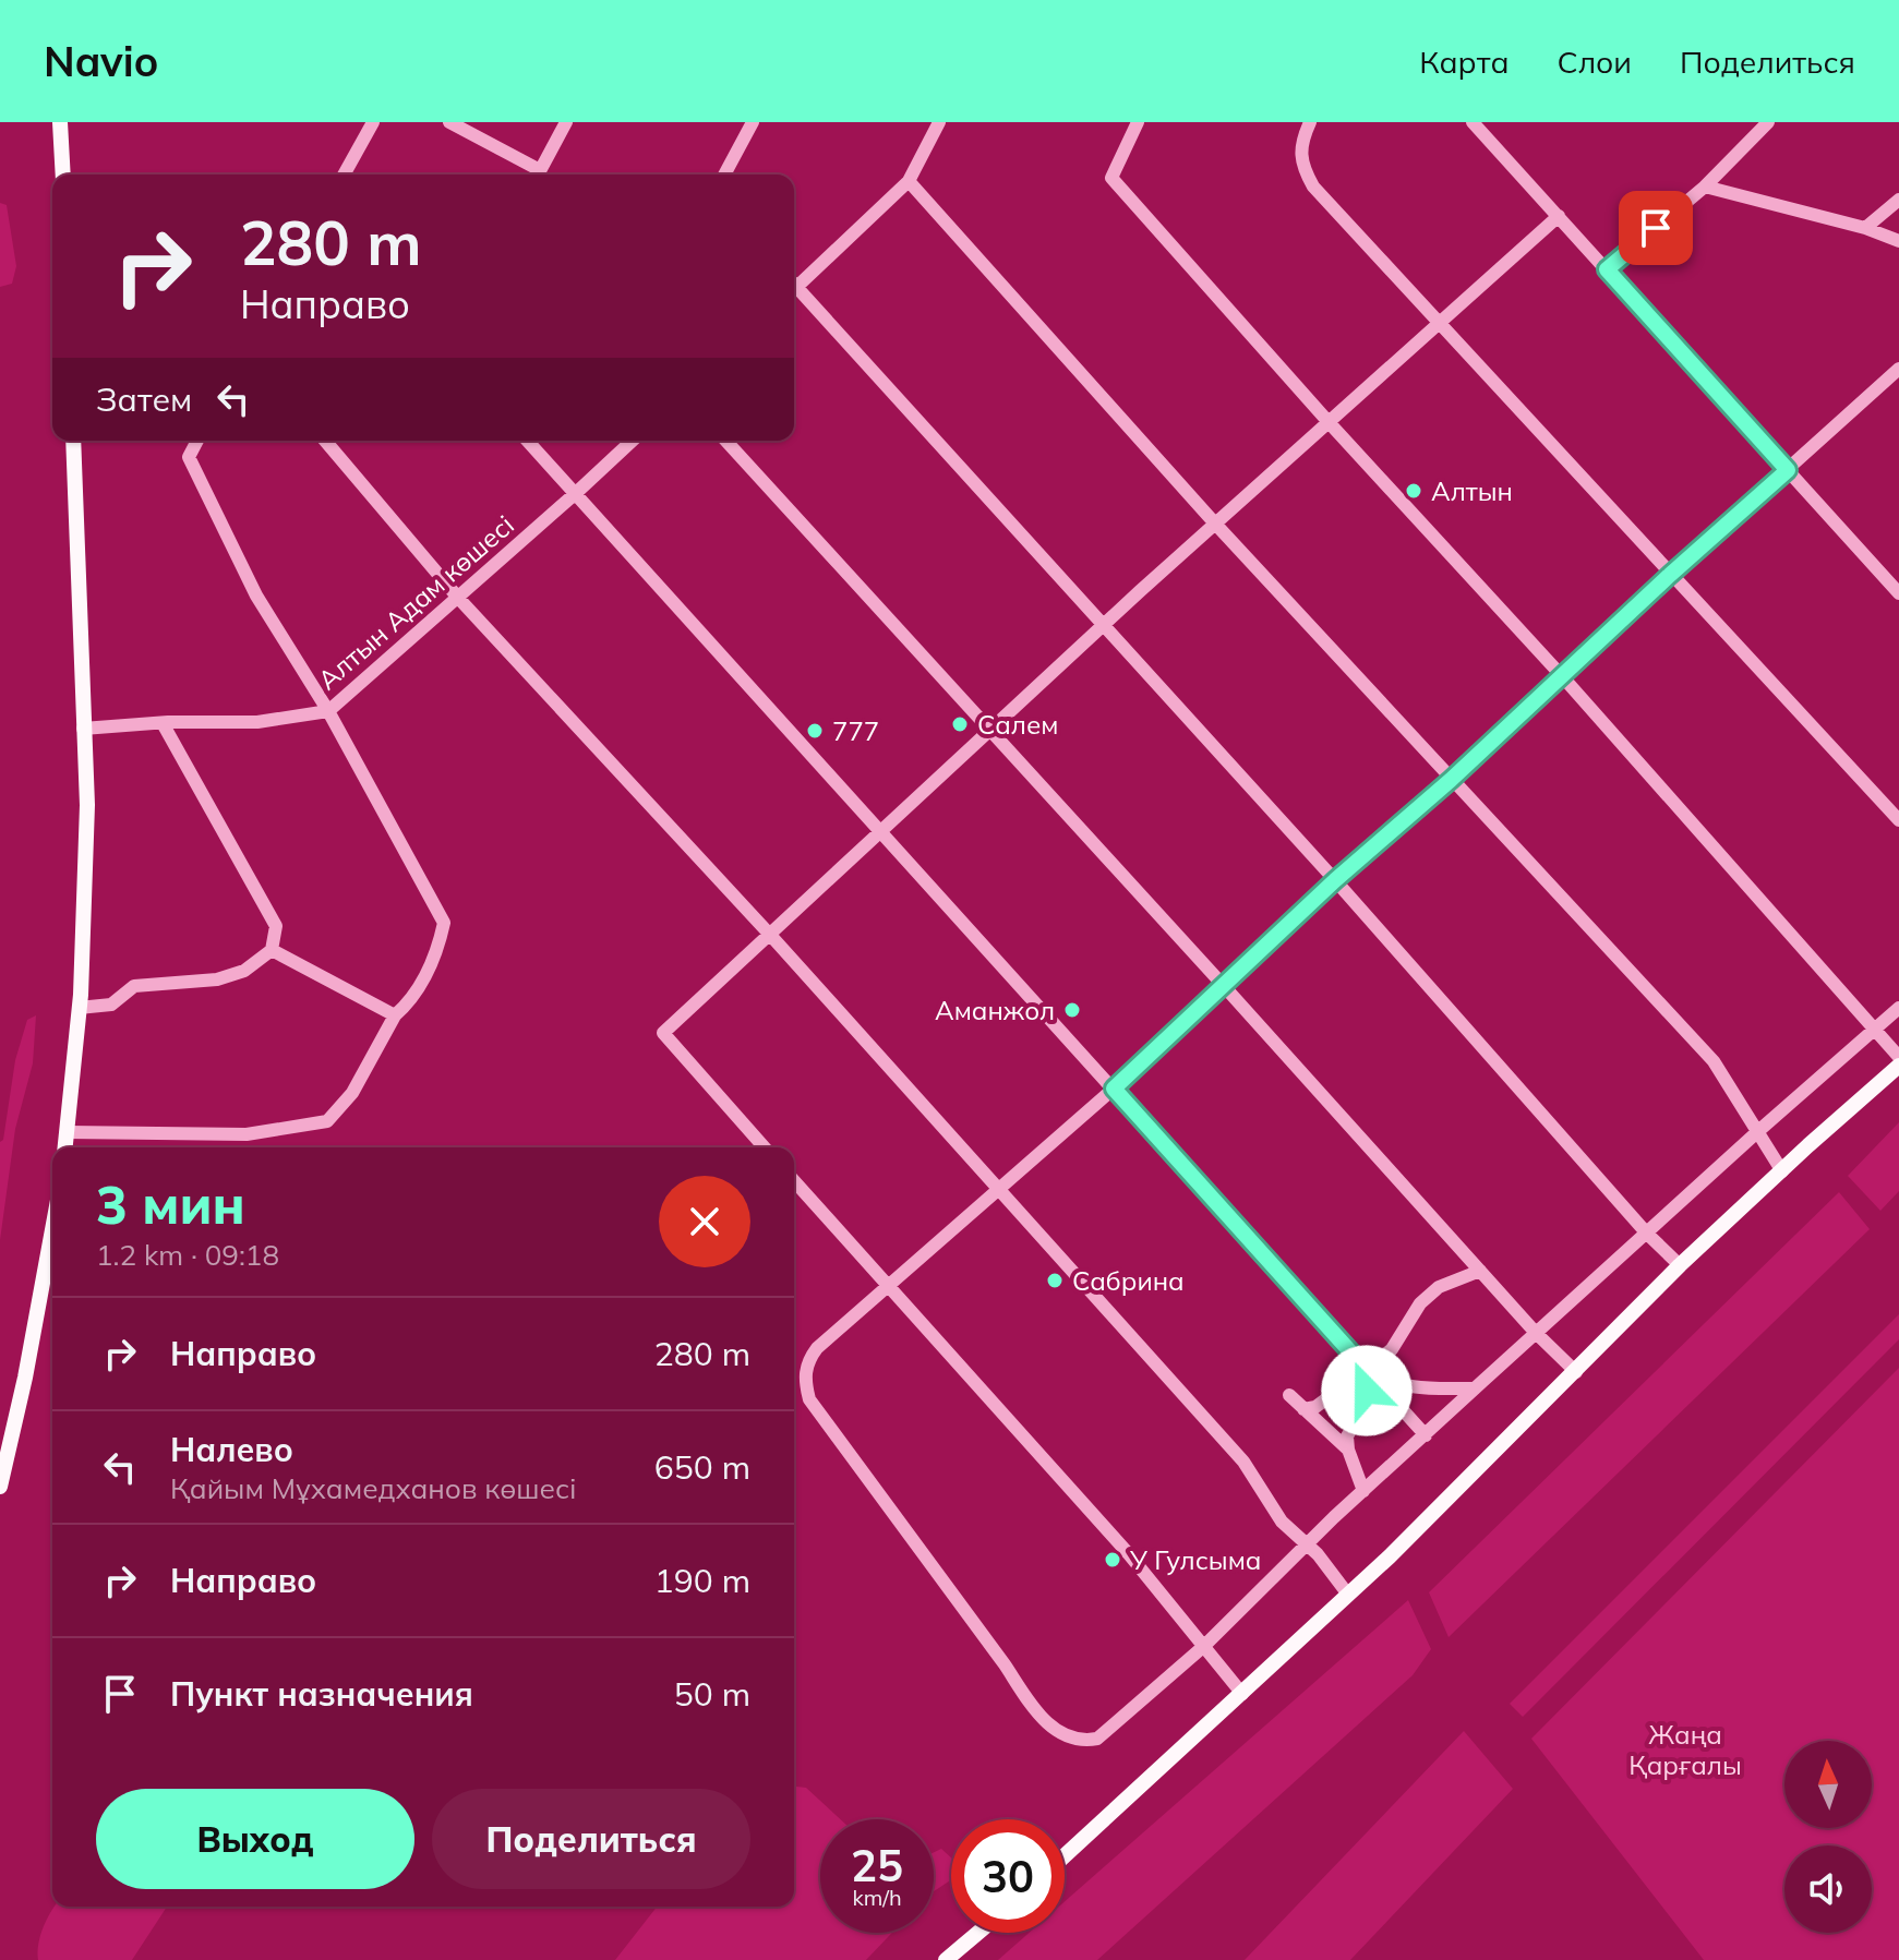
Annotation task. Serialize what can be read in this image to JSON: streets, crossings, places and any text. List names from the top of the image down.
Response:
{
  "streets": {
    "street": ["Алтын Адам көшесі"]
  },
  "parks": ["Жаңа Қарғалы"],
  "places": [
    "Алтын",
    "Салем",
    "777",
    "Аманжол",
    "Сабрина",
    "У Гулсыма"
  ],
  "north": "top",
  "page": {
    "header": "Navio",
    "nav": ["Карта", "Слои", "Поделиться"],
    "turn": ["280 m", "Направо"],
    "then": "Затем",
    "heading": ["3 мин", "1.2 km · 09:18"],
    "list": [
      {
        "name": "Направо",
        "value": "280 m"
      },
      {
        "name": "Налево",
        "note": "Қайым Мұхамедханов көшесі",
        "value": "650 m"
      },
      {
        "name": "Направо",
        "value": "190 m"
      },
      {
        "name": "Пункт назначения",
        "value": "50 m"
      }
    ],
    "buttons": ["Выход", "Поделиться"],
    "speed": "25 km/h",
    "limit": "30"
  }
}
